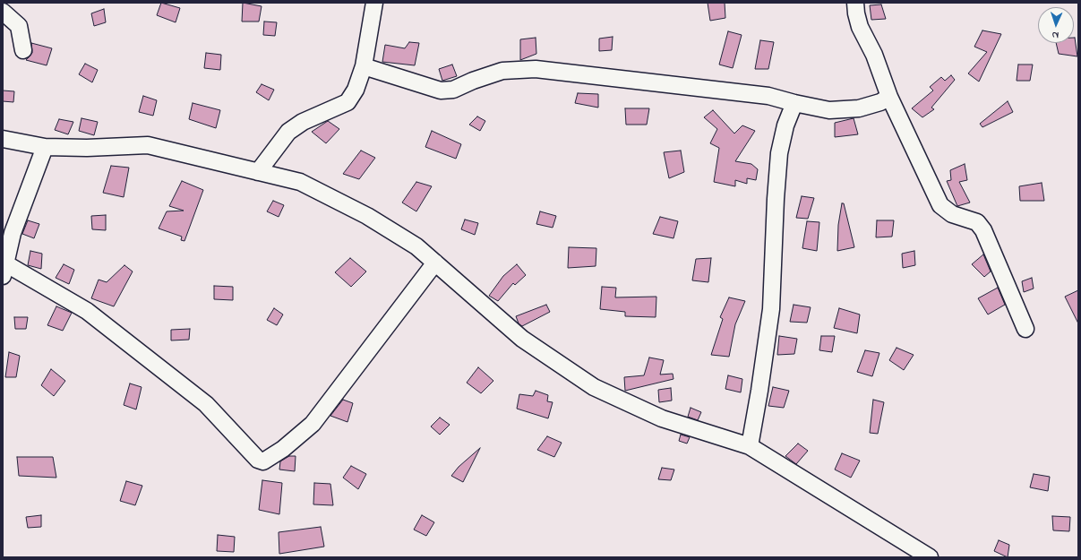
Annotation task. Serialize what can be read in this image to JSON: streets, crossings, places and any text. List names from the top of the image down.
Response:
{
  "north": "bottom"
}
